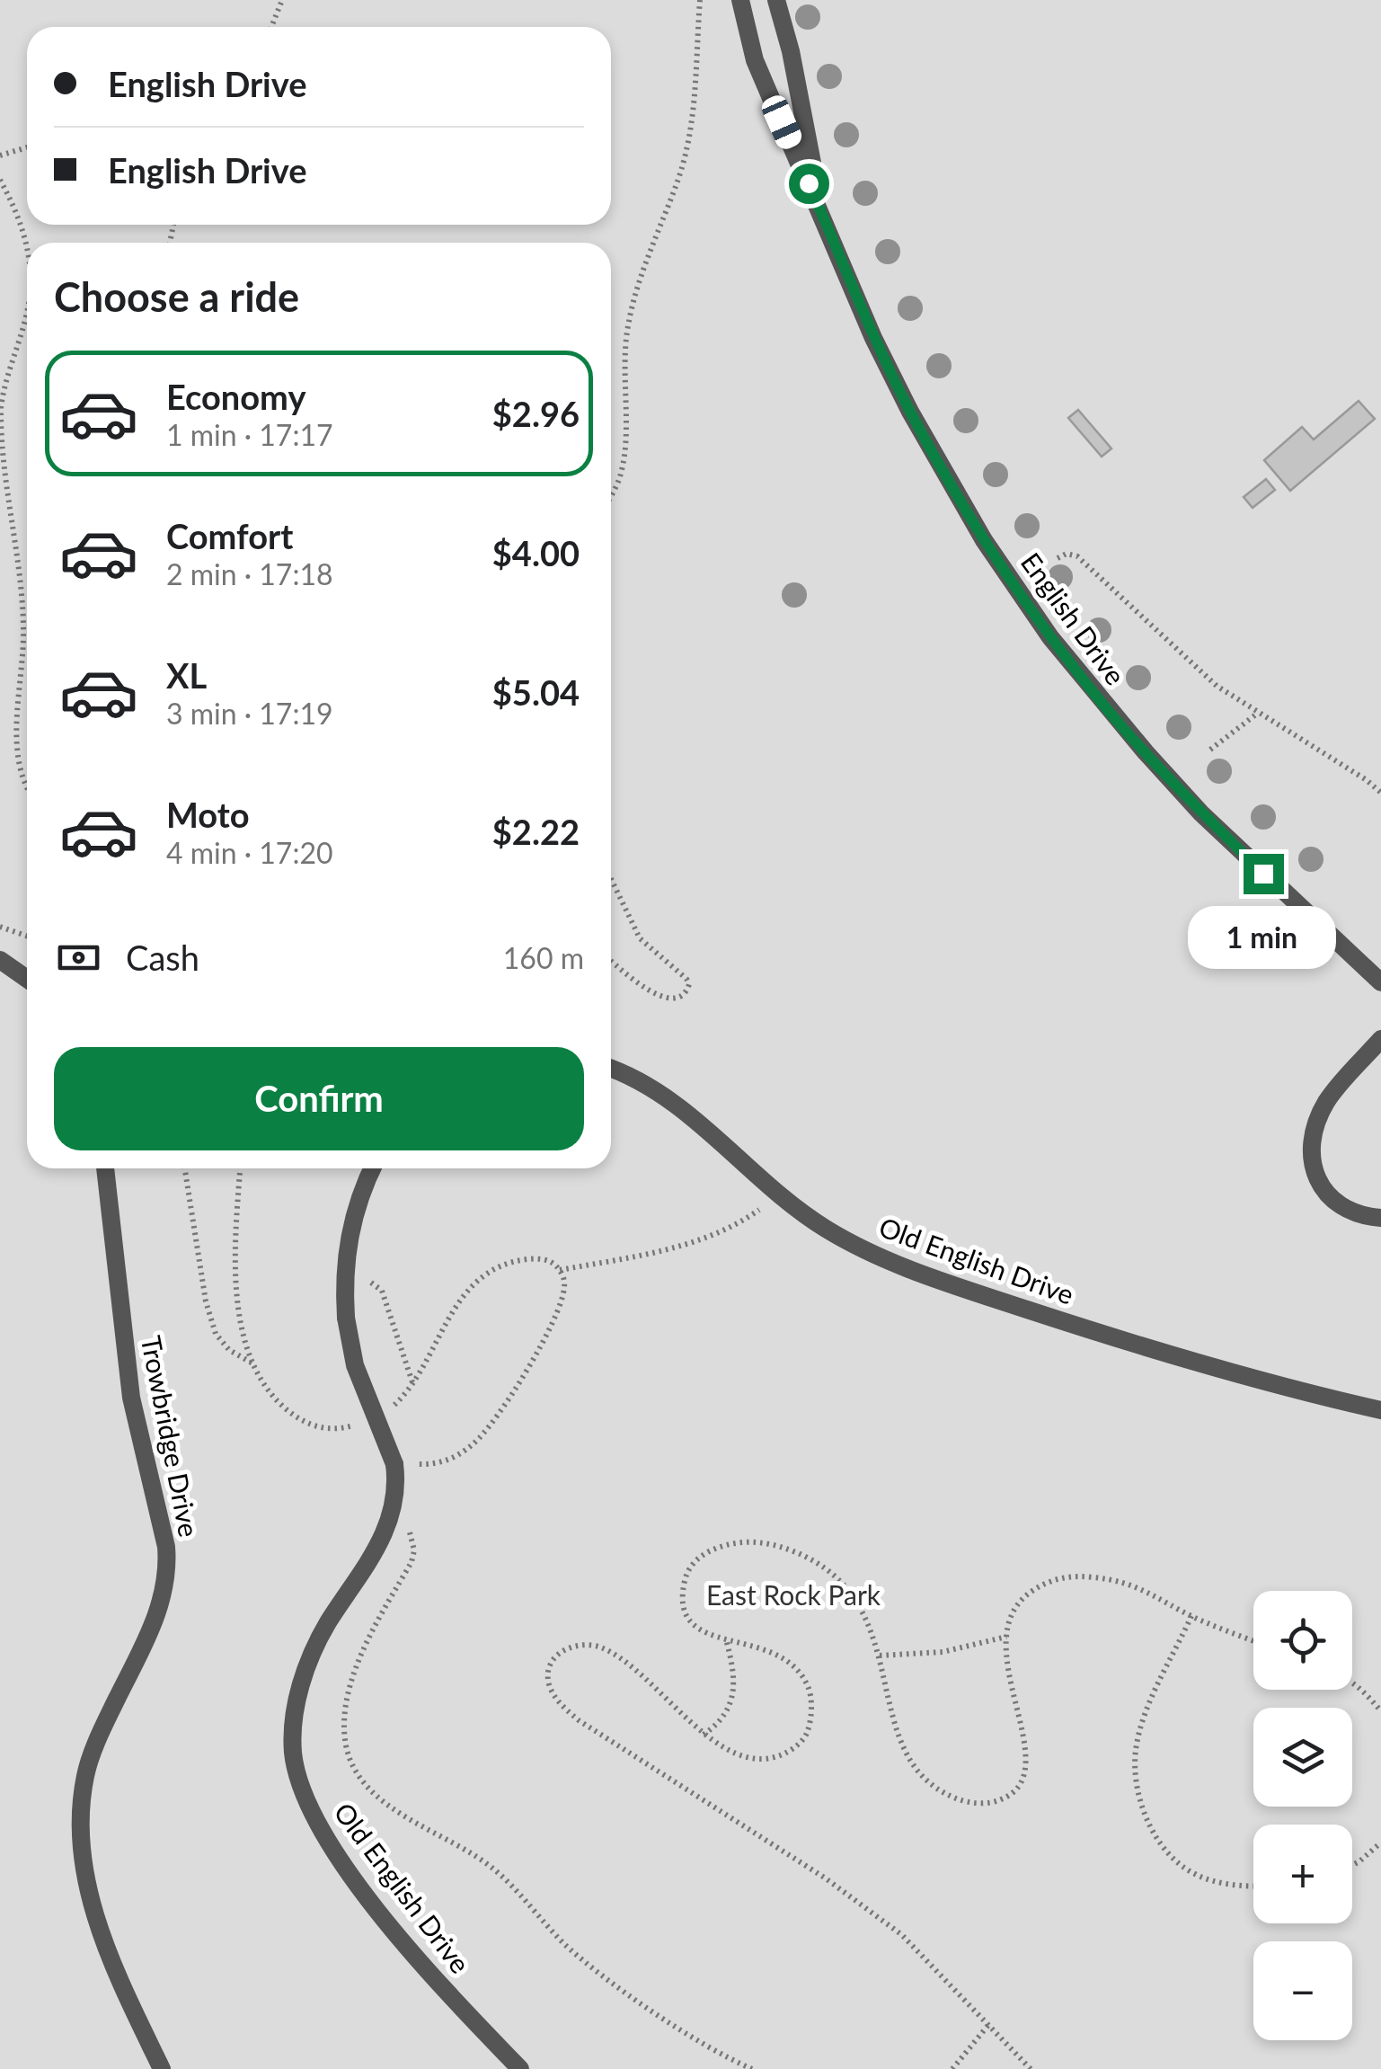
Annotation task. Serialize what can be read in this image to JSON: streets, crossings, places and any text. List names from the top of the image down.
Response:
{
  "streets": {
    "street": ["English Drive", "Old English Drive", "Trowbridge Drive"]
  },
  "parks": ["East Rock Park"],
  "page": {
    "banner": ["English Drive", "English Drive"],
    "heading": "Choose a ride",
    "list": [
      {
        "name": "Economy",
        "note": "1 min · 17:17",
        "value": "$2.96"
      },
      {
        "name": "Comfort",
        "note": "2 min · 17:18",
        "value": "$4.00"
      },
      {
        "name": "XL",
        "note": "3 min · 17:19",
        "value": "$5.04"
      },
      {
        "name": "Moto",
        "note": "4 min · 17:20",
        "value": "$2.22"
      }
    ],
    "bubble": "1 min",
    "pay": ["Cash", "160 m"],
    "buttons": "Confirm",
    "map_buttons": ["+", "−"]
  }
}
